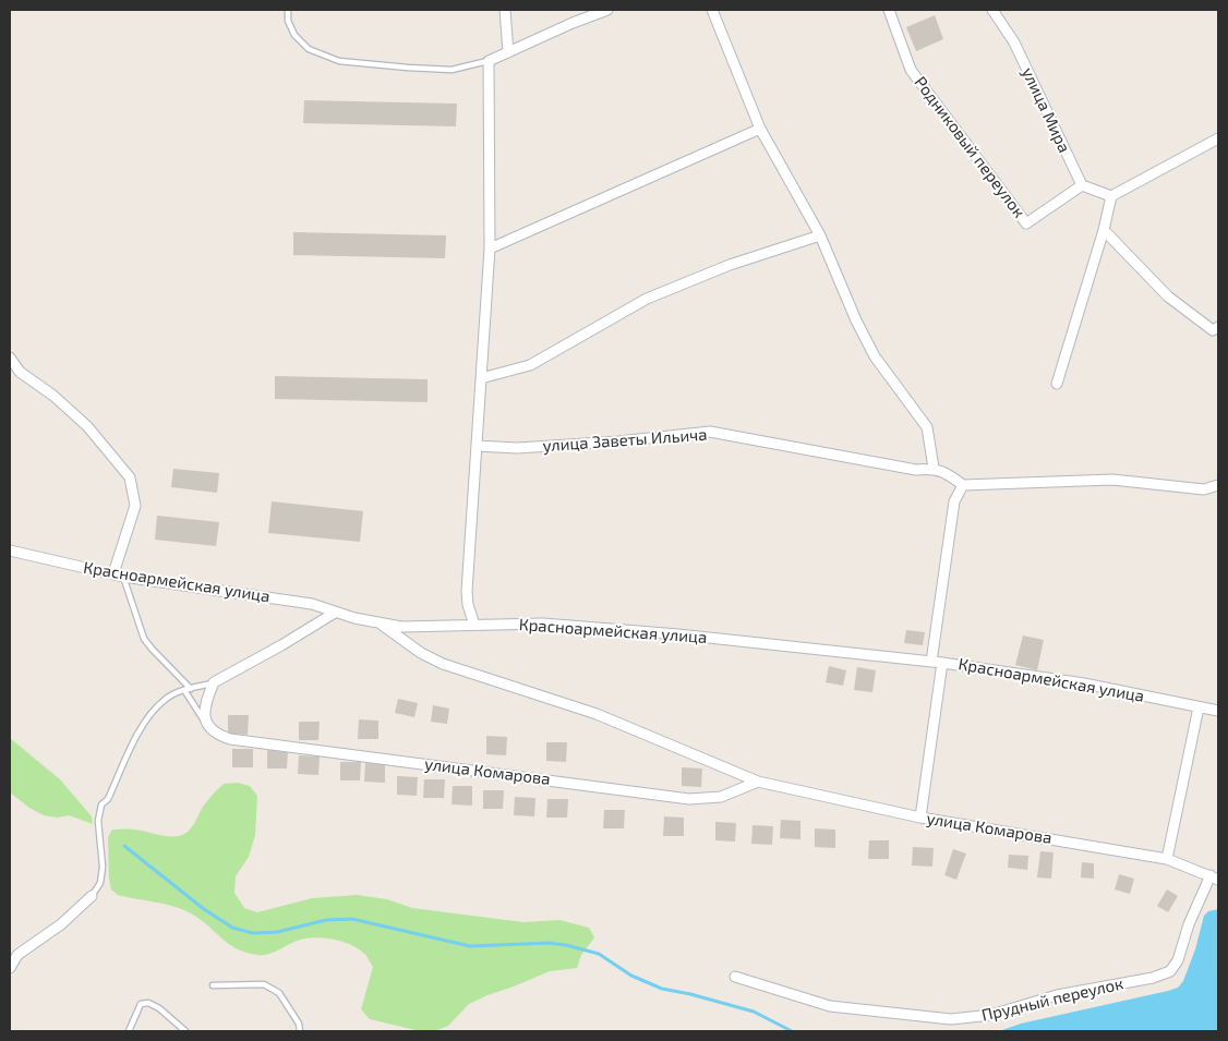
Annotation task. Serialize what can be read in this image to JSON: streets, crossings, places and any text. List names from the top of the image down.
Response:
{
  "streets": {
    "street": [
      "улица Мира",
      "Родниковый переулок",
      "улица Заветы Ильича",
      "Красноармейская улица",
      "улица Комарова",
      "Прудный переулок"
    ]
  },
  "crossings": [
    ["улица Мира", "Родниковый переулок"],
    ["Красноармейская улица", "улица Комарова"],
    ["улица Комарова", "Прудный переулок"]
  ]
}
